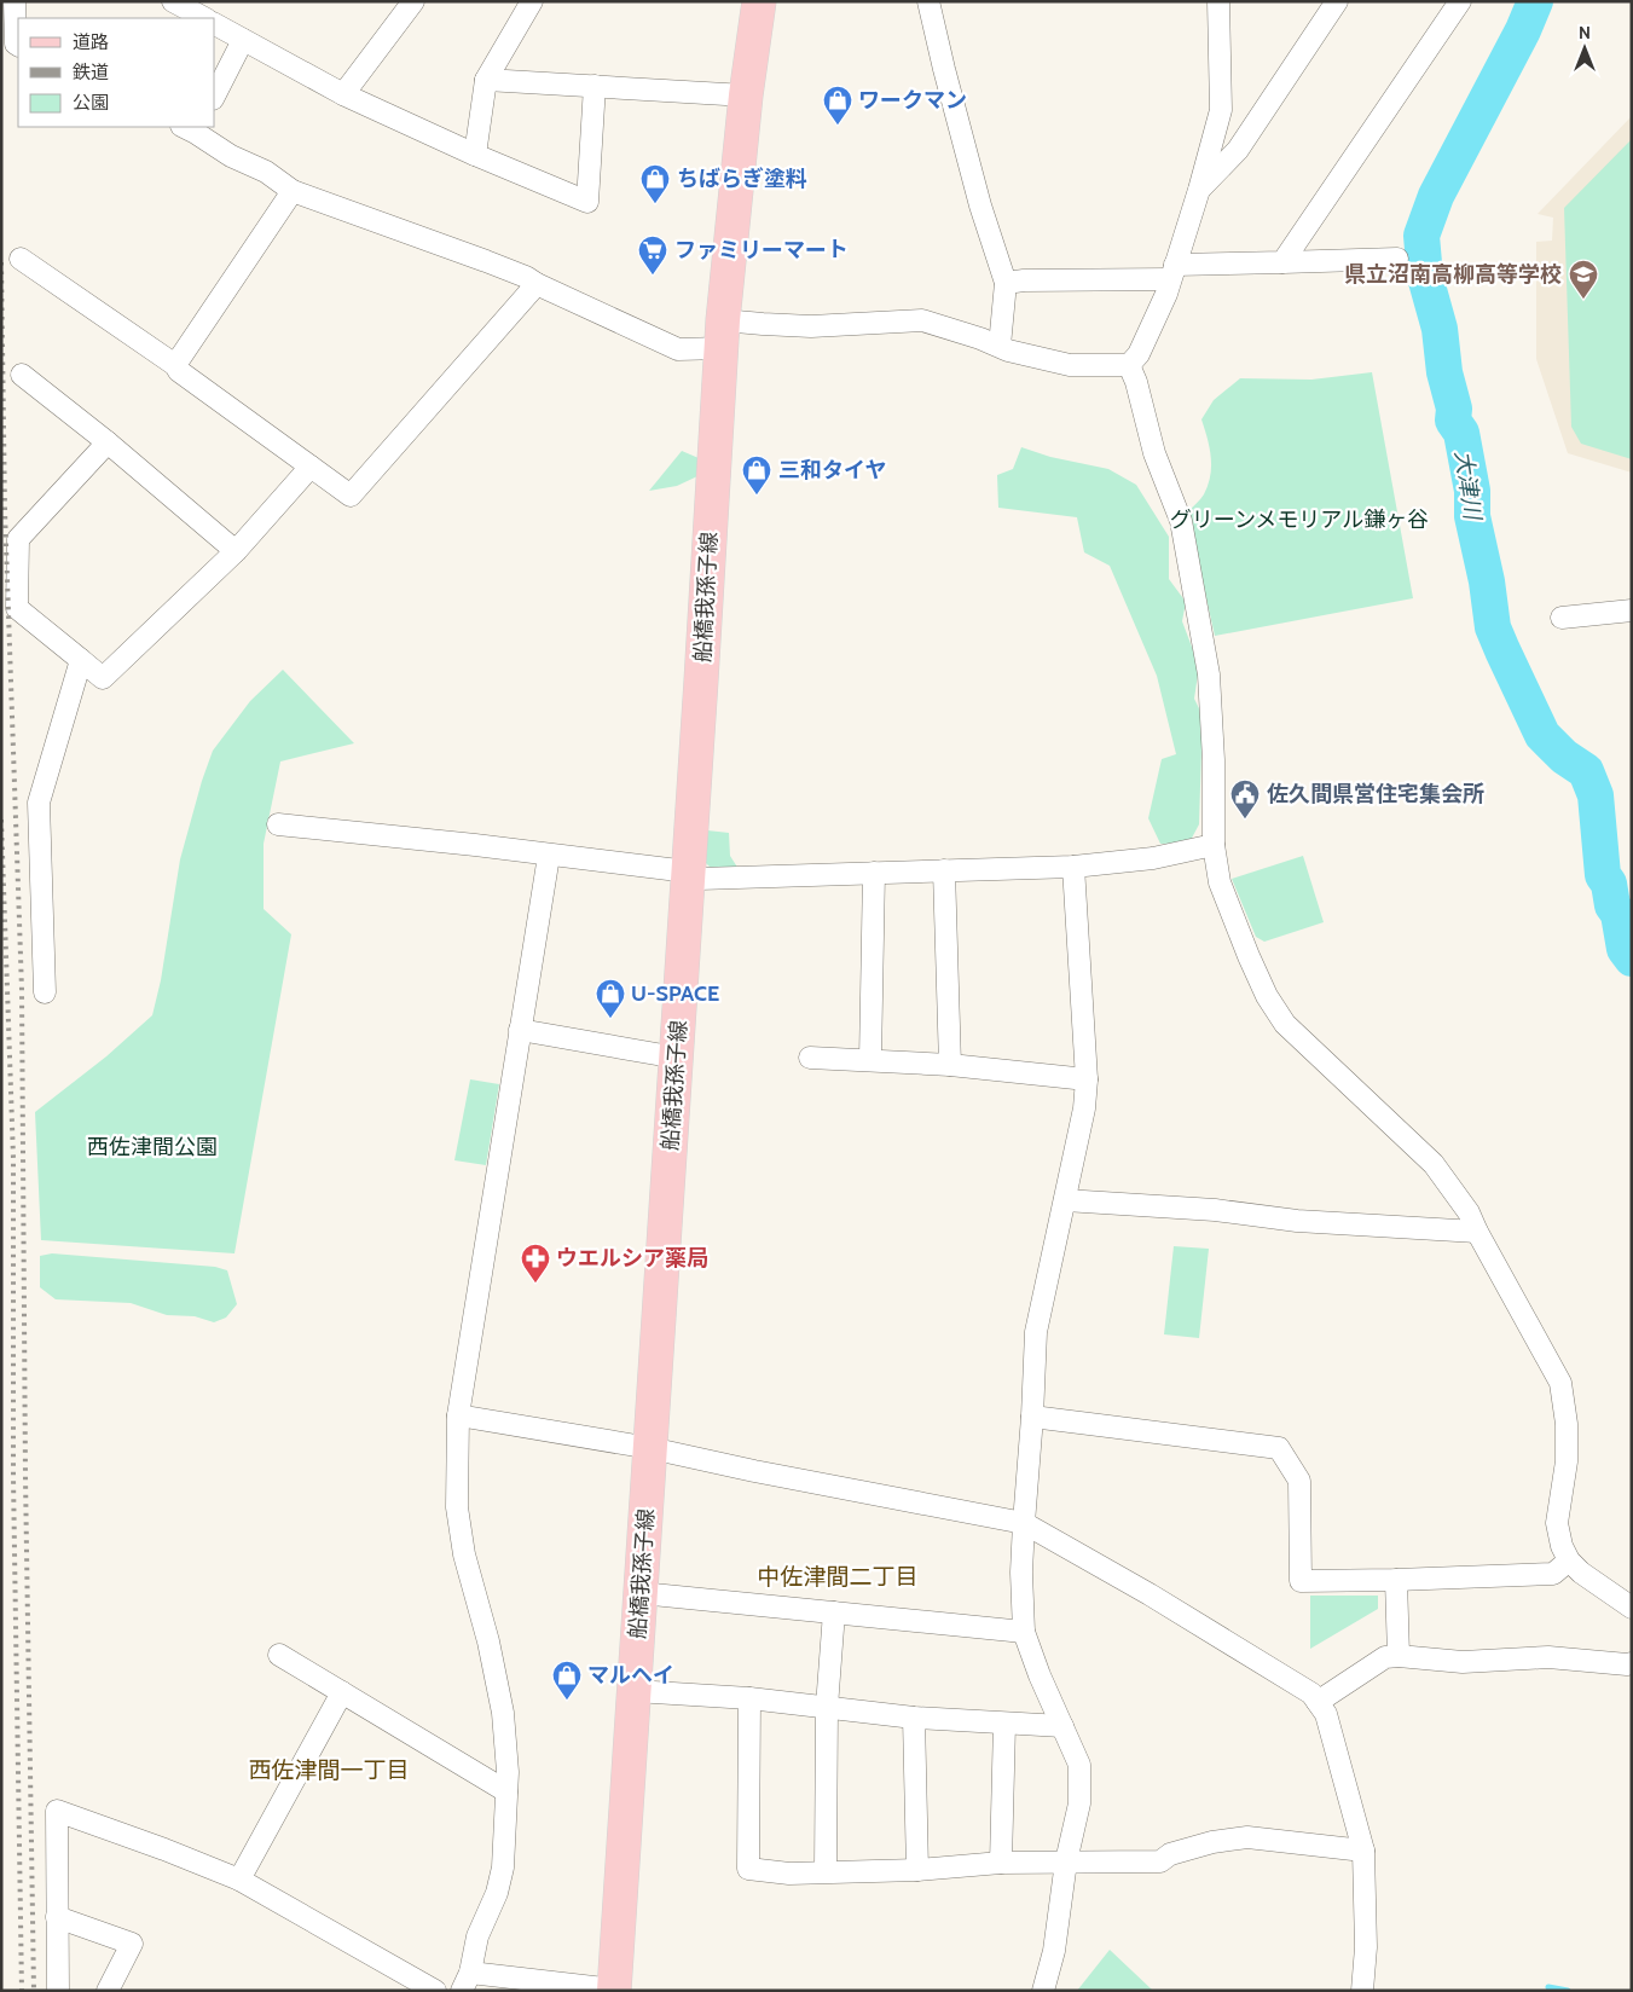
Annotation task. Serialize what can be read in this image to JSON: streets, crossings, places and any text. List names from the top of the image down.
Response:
{
  "streets": {
    "main road": ["船橋我孫子線"]
  },
  "districts": ["中佐津間二丁目", "西佐津間一丁目"],
  "water": ["大津川"],
  "parks": ["グリーンメモリアル鎌ヶ谷", "西佐津間公園"],
  "places": {
    "shop": [
      "ワークマン",
      "ちばらぎ塗料",
      "三和タイヤ",
      "U-SPACE",
      "マルヘイ"
    ],
    "supermarket": ["ファミリーマート"],
    "school or university": ["県立沼南高柳高等学校"],
    "public building": ["佐久間県営住宅集会所"],
    "pharmacy": ["ウエルシア薬局"]
  },
  "legend": ["道路", "鉄道", "公園"],
  "north": "top"
}
